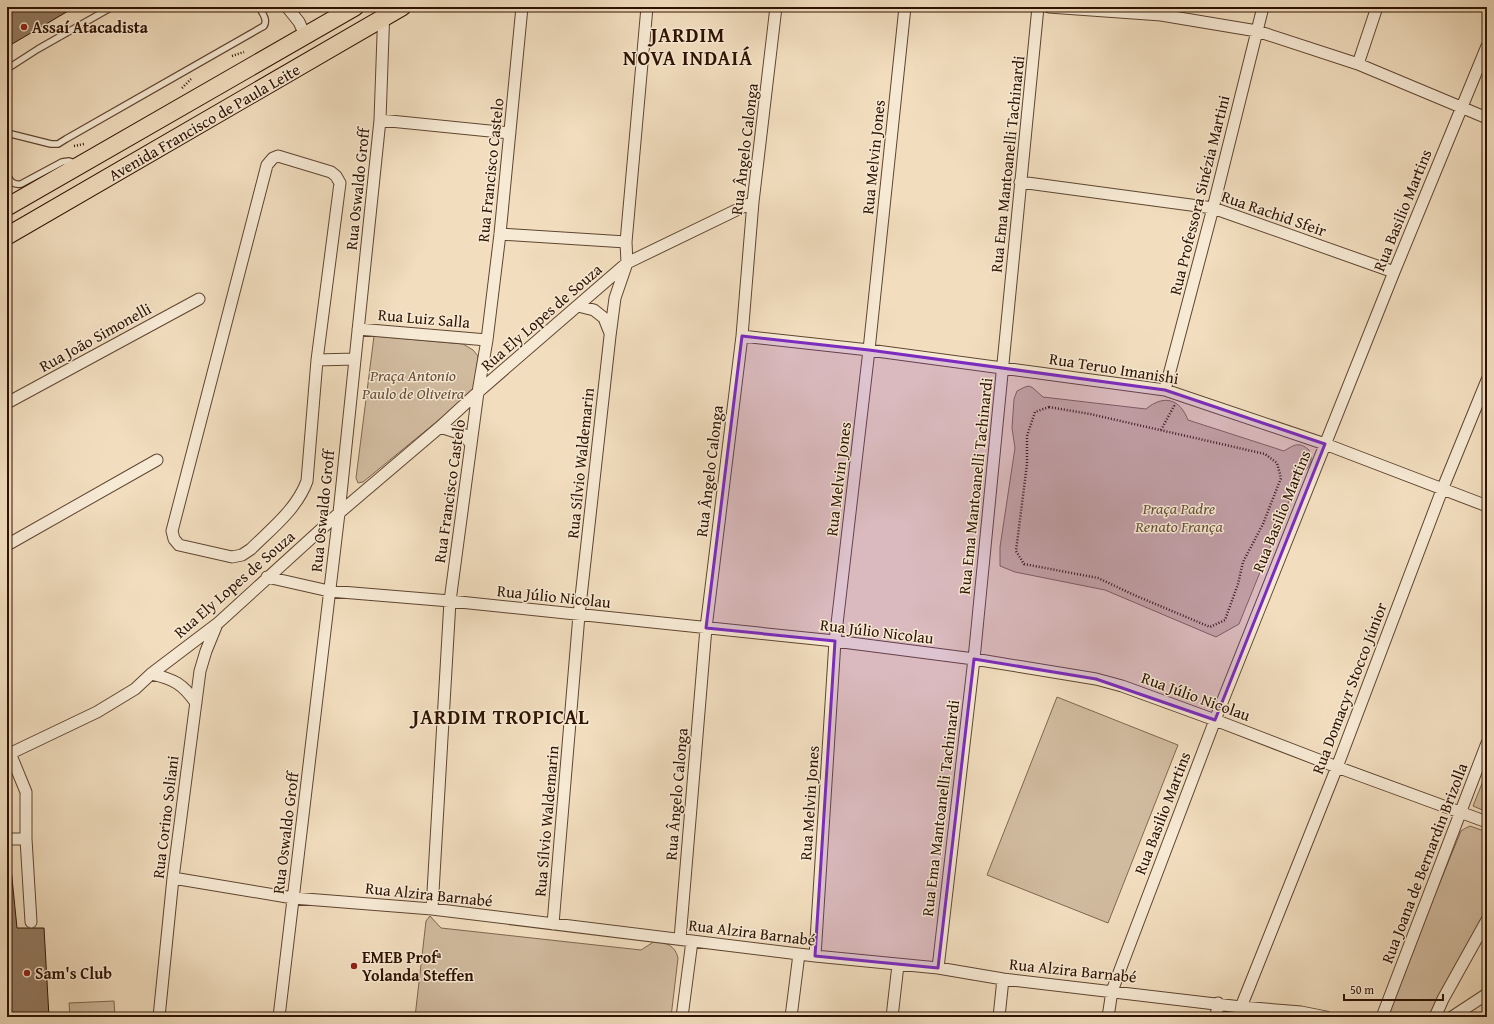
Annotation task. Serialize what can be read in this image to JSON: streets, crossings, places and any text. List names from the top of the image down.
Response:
{
  "streets": {
    "main road": ["Avenida Francisco de Paula Leite"],
    "street": [
      "Rua Ângelo Calonga",
      "Rua Melvin Jones",
      "Rua Ema Mantoanelli Tachinardi",
      "Rua Francisco Castelo",
      "Rua Oswaldo Groff",
      "Rua Professora Sinézia Martini",
      "Rua Basilio Martins",
      "Rua Rachid Sfeir",
      "Rua Ely Lopes de Souza",
      "Rua Luiz Salla",
      "Rua João Simonelli",
      "Rua Teruo Imanishi",
      "Rua Sílvio Waldemarin",
      "Rua Júlio Nicolau",
      "Rua Domacyr Stocco Júnior",
      "Rua Corino Soliani",
      "Rua Joana de Bernardin Brizolla",
      "Rua Alzira Barnabé"
    ]
  },
  "crossings": [
    ["Avenida Francisco de Paula Leite", "Rua Oswaldo Groff"],
    ["Rua Ângelo Calonga", "Rua Ely Lopes de Souza"],
    ["Rua Ângelo Calonga", "Rua Teruo Imanishi"],
    ["Rua Ângelo Calonga", "Rua Júlio Nicolau"],
    ["Rua Ângelo Calonga", "Rua Alzira Barnabé"],
    ["Rua Melvin Jones", "Rua Teruo Imanishi"],
    ["Rua Melvin Jones", "Rua Júlio Nicolau"],
    ["Rua Melvin Jones", "Rua Alzira Barnabé"],
    ["Rua Ema Mantoanelli Tachinardi", "Rua Rachid Sfeir"],
    ["Rua Ema Mantoanelli Tachinardi", "Rua Teruo Imanishi"],
    ["Rua Ema Mantoanelli Tachinardi", "Rua Júlio Nicolau"],
    ["Rua Ema Mantoanelli Tachinardi", "Rua Alzira Barnabé"],
    ["Rua Francisco Castelo", "Rua Ely Lopes de Souza"],
    ["Rua Francisco Castelo", "Rua Luiz Salla"],
    ["Rua Francisco Castelo", "Rua Júlio Nicolau"],
    ["Rua Francisco Castelo", "Rua Alzira Barnabé"],
    ["Rua Oswaldo Groff", "Rua Ely Lopes de Souza"],
    ["Rua Oswaldo Groff", "Rua Luiz Salla"],
    ["Rua Oswaldo Groff", "Rua Júlio Nicolau"],
    ["Rua Oswaldo Groff", "Rua Alzira Barnabé"],
    ["Rua Professora Sinézia Martini", "Rua Rachid Sfeir"],
    ["Rua Professora Sinézia Martini", "Rua Teruo Imanishi"],
    ["Rua Basilio Martins", "Rua Rachid Sfeir"],
    ["Rua Basilio Martins", "Rua Teruo Imanishi"],
    ["Rua Basilio Martins", "Rua Júlio Nicolau"],
    ["Rua Basilio Martins", "Rua Alzira Barnabé"],
    ["Rua Ely Lopes de Souza", "Rua Sílvio Waldemarin"],
    ["Rua Ely Lopes de Souza", "Rua Júlio Nicolau"],
    ["Rua Ely Lopes de Souza", "Rua Corino Soliani"],
    ["Rua Teruo Imanishi", "Rua Domacyr Stocco Júnior"],
    ["Rua Sílvio Waldemarin", "Rua Júlio Nicolau"],
    ["Rua Sílvio Waldemarin", "Rua Alzira Barnabé"],
    ["Rua Júlio Nicolau", "Rua Domacyr Stocco Júnior"],
    ["Rua Júlio Nicolau", "Rua Joana de Bernardin Brizolla"],
    ["Rua Domacyr Stocco Júnior", "Rua Alzira Barnabé"],
    ["Rua Corino Soliani", "Rua Alzira Barnabé"]
  ],
  "districts": ["JARDIM NOVA INDAIÁ", "JARDIM TROPICAL"],
  "parks": ["Praça Antonio Paulo de Oliveira", "Praça Padre Renato França"],
  "places": ["Assaí Atacadista", "EMEB Profª Yolanda Steffen", "Sam's Club"],
  "scale_bar": "50 m"
}
